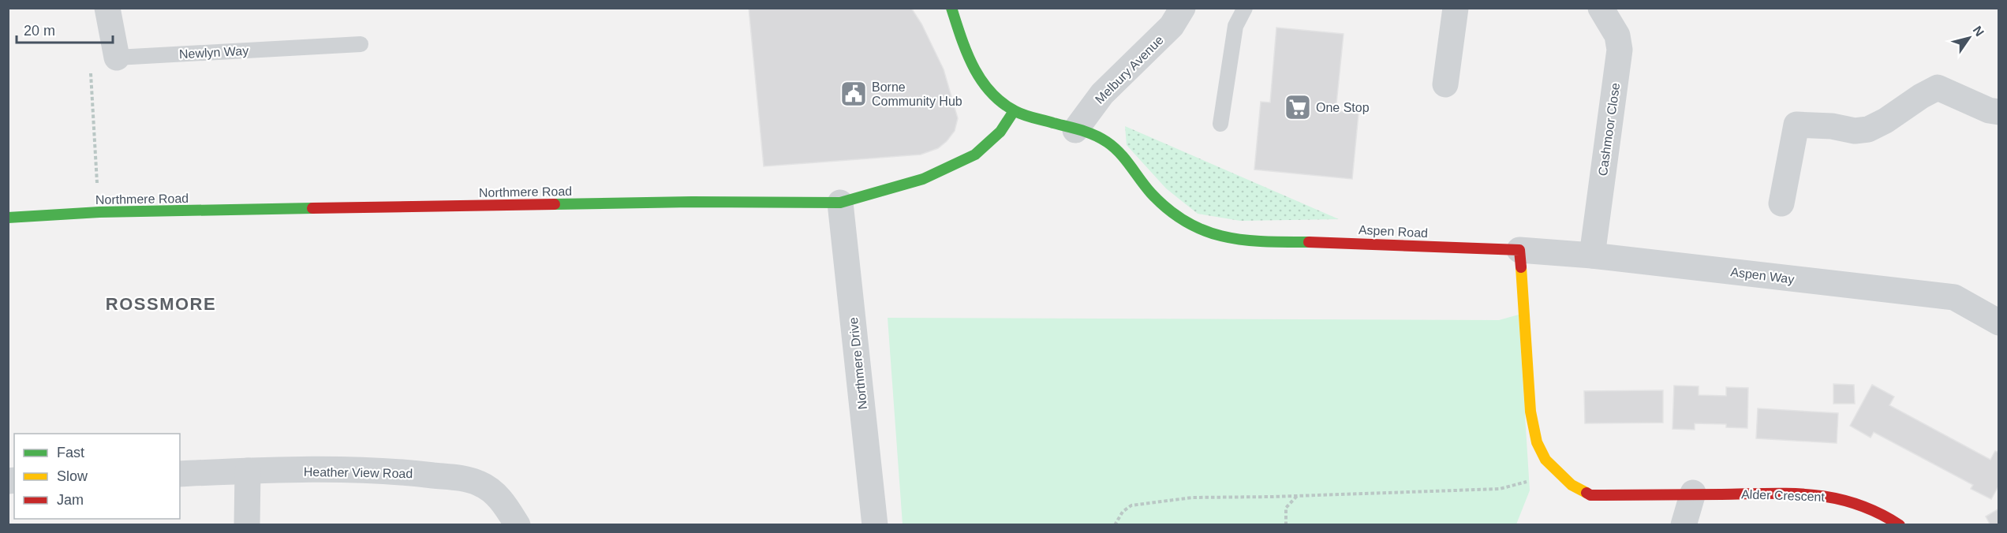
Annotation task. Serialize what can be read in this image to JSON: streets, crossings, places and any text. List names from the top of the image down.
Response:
{
  "streets": {
    "street": [
      "Melbury Avenue",
      "Cashmoor Close",
      "Northmere Road",
      "Aspen Road",
      "Aspen Way",
      "Northmere Drive",
      "Heather View Road",
      "Alder Crescent"
    ],
    "lane": ["Newlyn Way"]
  },
  "crossings": [
    ["Melbury Avenue", "Aspen Road"],
    ["Cashmoor Close", "Aspen Way"],
    ["Northmere Road", "Aspen Road"],
    ["Northmere Road", "Northmere Drive"],
    ["Aspen Road", "Aspen Way"]
  ],
  "districts": ["ROSSMORE"],
  "places": {
    "public building": ["Borne Community Hub"],
    "supermarket": ["One Stop"]
  },
  "legend": ["Fast", "Slow", "Jam"],
  "scale_bar": "20 m",
  "north": "top right"
}
